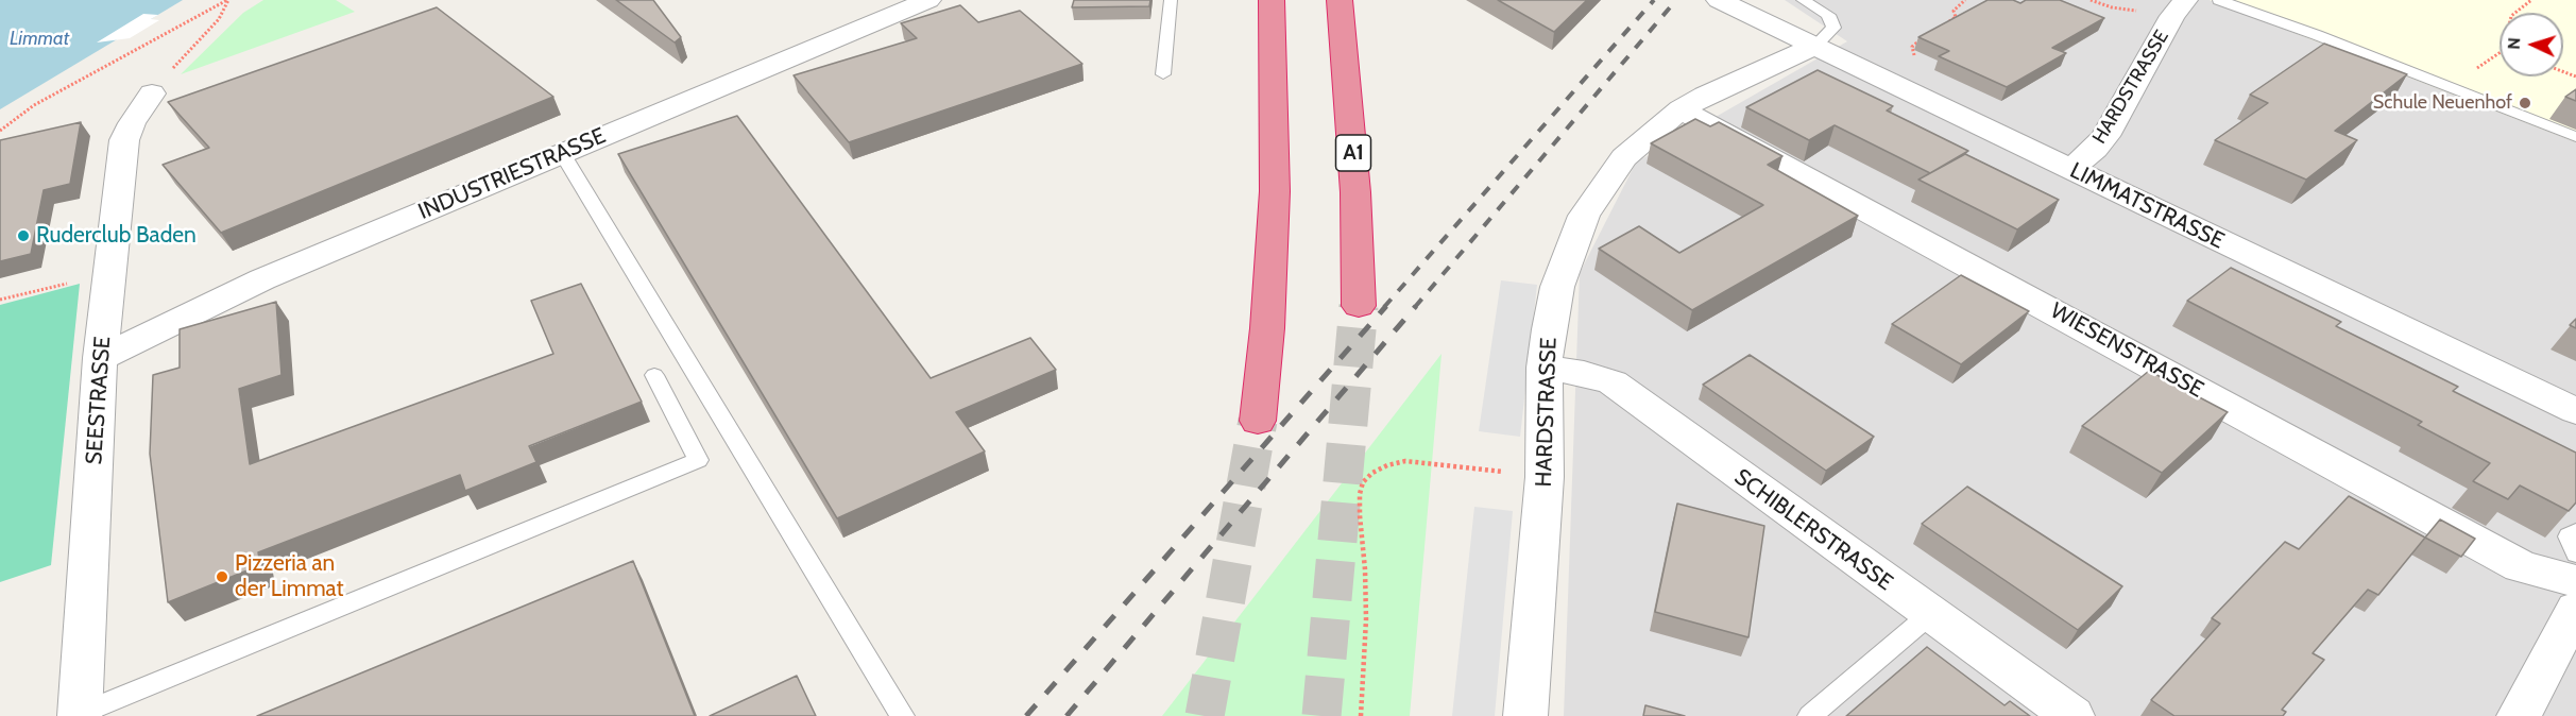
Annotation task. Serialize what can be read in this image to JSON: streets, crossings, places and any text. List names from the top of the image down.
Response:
{
  "streets": {
    "highway": ["A1"],
    "street": [
      "HARDSTRASSE",
      "INDUSTRIESTRASSE",
      "LIMMATSTRASSE",
      "WIESENSTRASSE",
      "SEESTRASSE",
      "SCHIBLERSTRASSE"
    ]
  },
  "crossings": [
    ["HARDSTRASSE", "LIMMATSTRASSE"],
    ["HARDSTRASSE", "WIESENSTRASSE"],
    ["HARDSTRASSE", "SCHIBLERSTRASSE"],
    ["INDUSTRIESTRASSE", "SEESTRASSE"]
  ],
  "water": ["Limmat"],
  "places": ["Schule Neuenhof", "Ruderclub Baden", "Pizzeria an der Limmat"],
  "north": "left"
}
